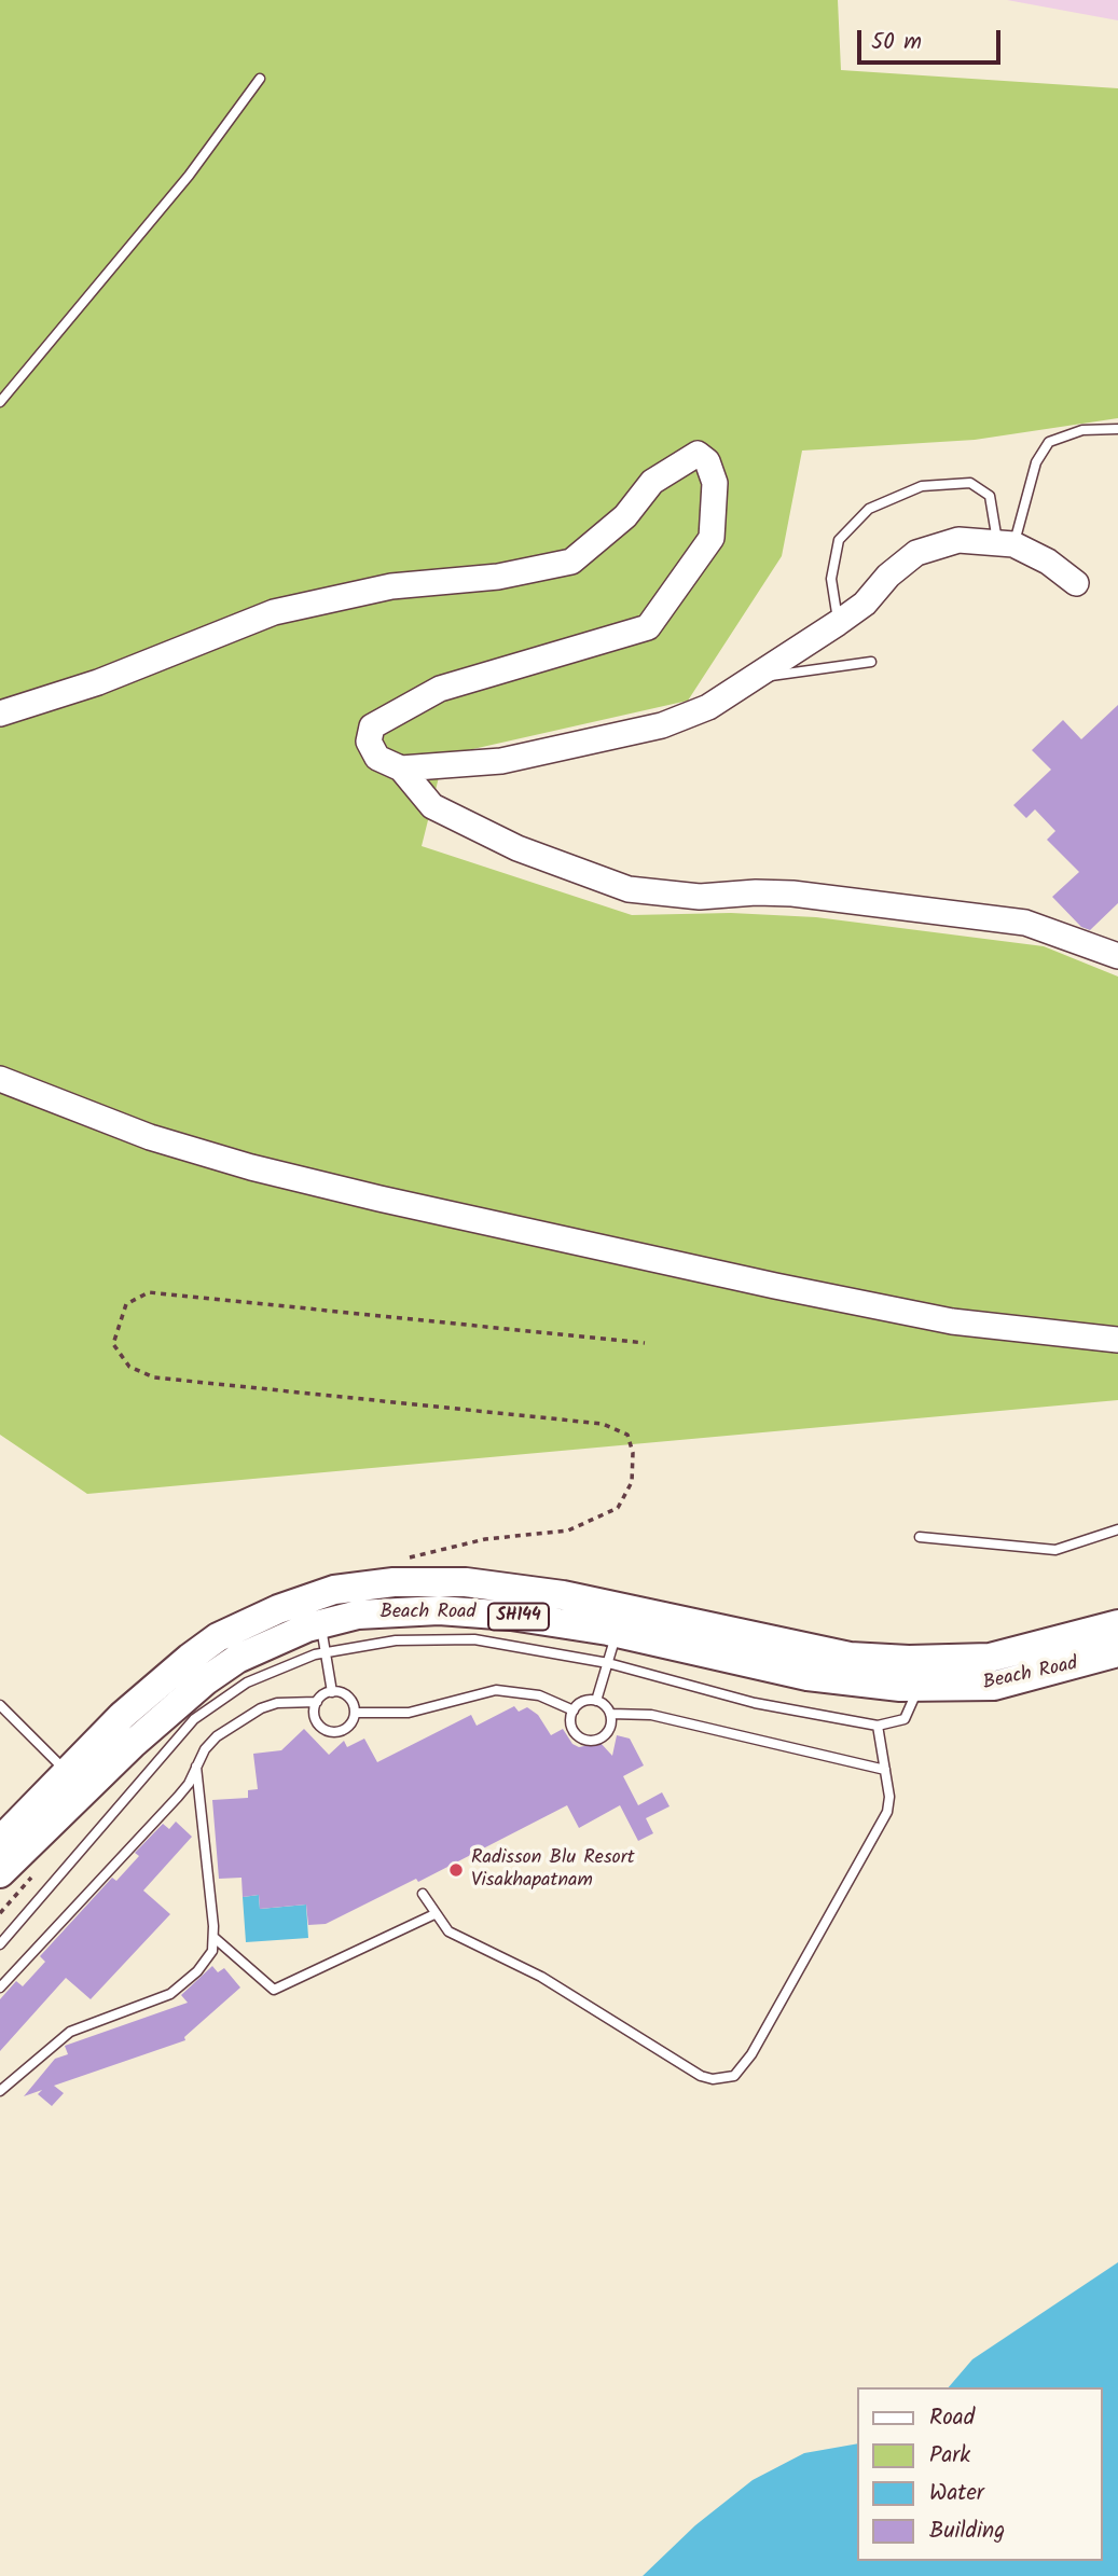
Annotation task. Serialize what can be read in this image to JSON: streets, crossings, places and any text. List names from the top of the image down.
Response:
{
  "streets": {
    "main road": ["Beach Road", "SH144"]
  },
  "places": ["Radisson Blu Resort Visakhapatnam"],
  "legend": [
    "Road",
    "Park",
    "Water",
    "Building"
  ],
  "scale_bar": "50 m"
}
